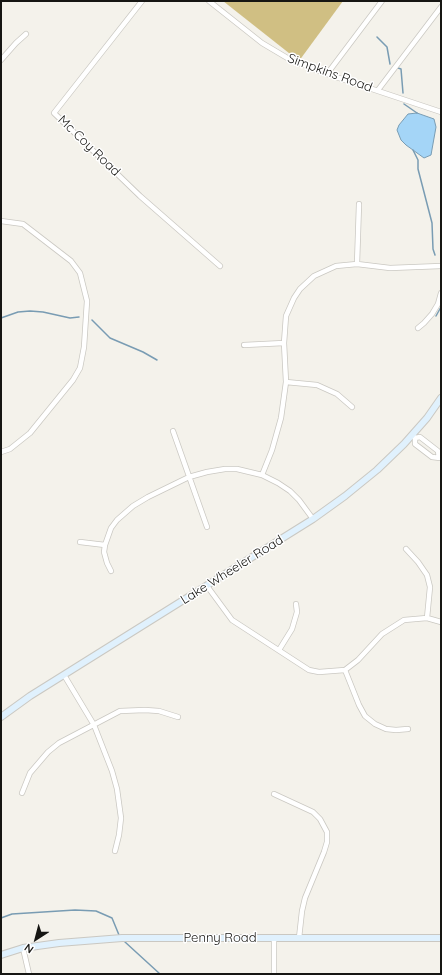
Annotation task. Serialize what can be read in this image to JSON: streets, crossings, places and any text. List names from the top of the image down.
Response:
{
  "streets": {
    "street": [
      "Simpkins Road",
      "Mc Coy Road",
      "Lake Wheeler Road",
      "Penny Road"
    ]
  },
  "north": "bottom left"
}
